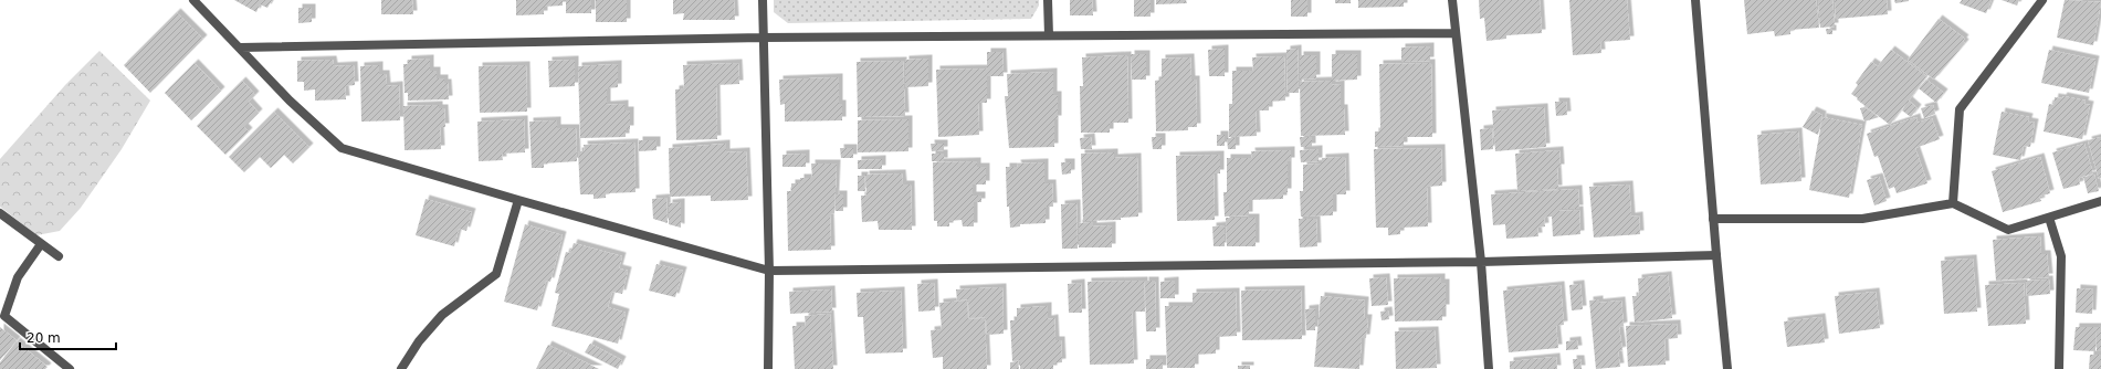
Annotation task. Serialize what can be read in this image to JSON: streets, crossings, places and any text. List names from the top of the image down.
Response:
{
  "scale_bar": "20 m"
}
